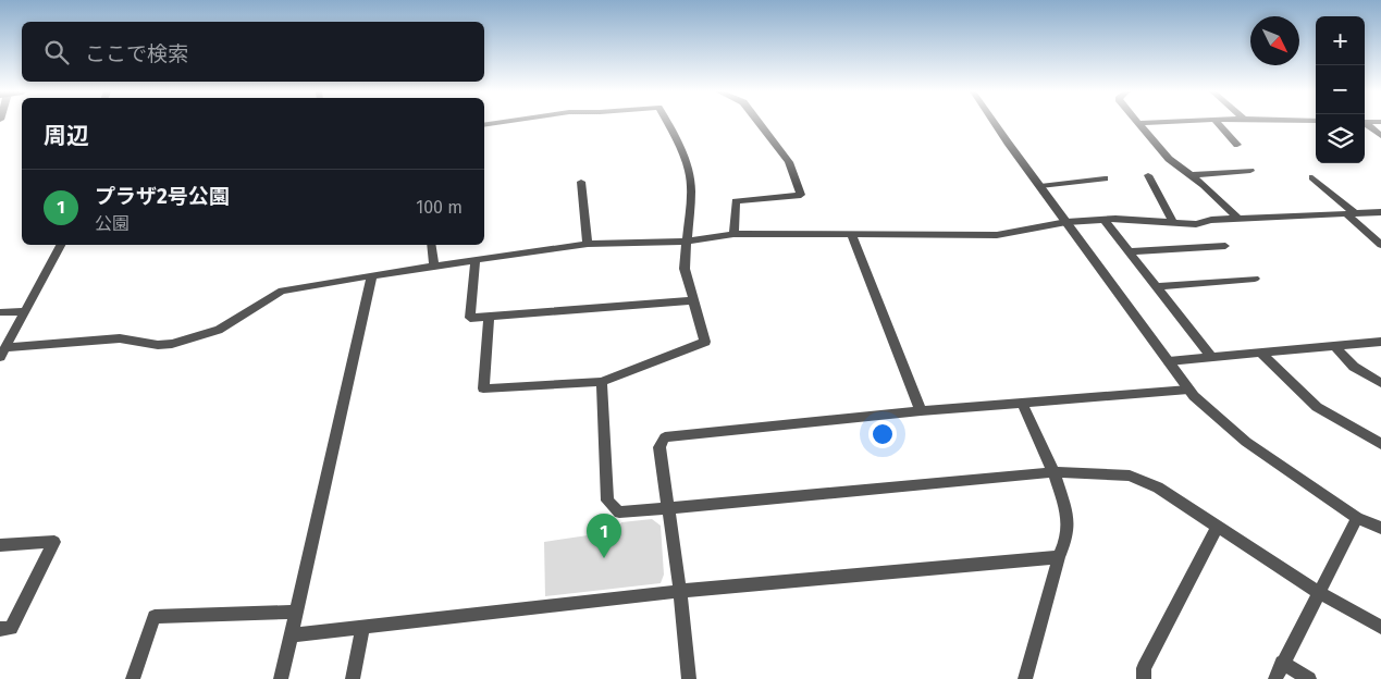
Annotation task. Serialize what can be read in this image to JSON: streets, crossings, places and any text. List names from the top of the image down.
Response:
{
  "north": "bottom right",
  "page": {
    "map_buttons": ["+", "−"],
    "search": "ここで検索",
    "heading": "周辺",
    "list": [
      {
        "mark": "1",
        "name": "プラザ2号公園",
        "note": "公園",
        "value": "100 m"
      }
    ],
    "pins": "1"
  }
}
